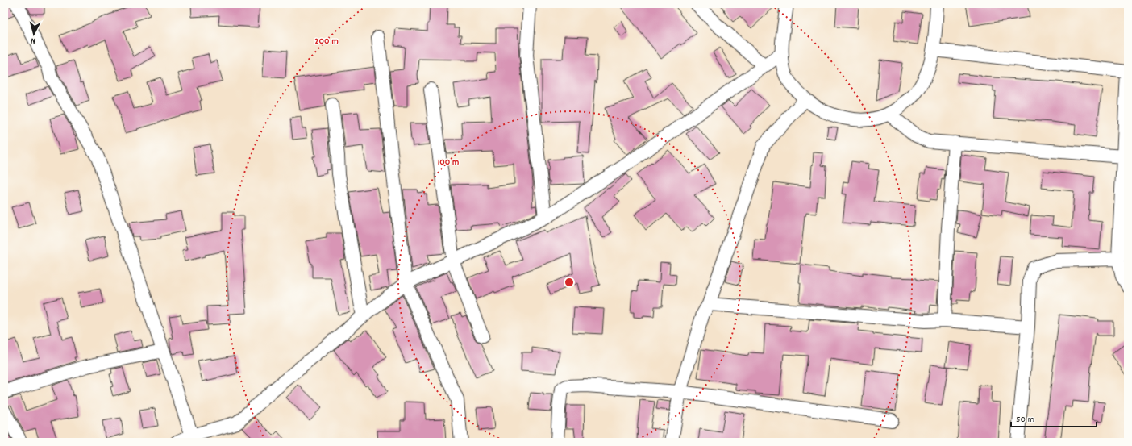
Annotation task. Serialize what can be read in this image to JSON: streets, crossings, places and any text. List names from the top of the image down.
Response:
{
  "scale_bar": "50 m",
  "north": "bottom",
  "rings": ["200 m", "100 m"]
}
